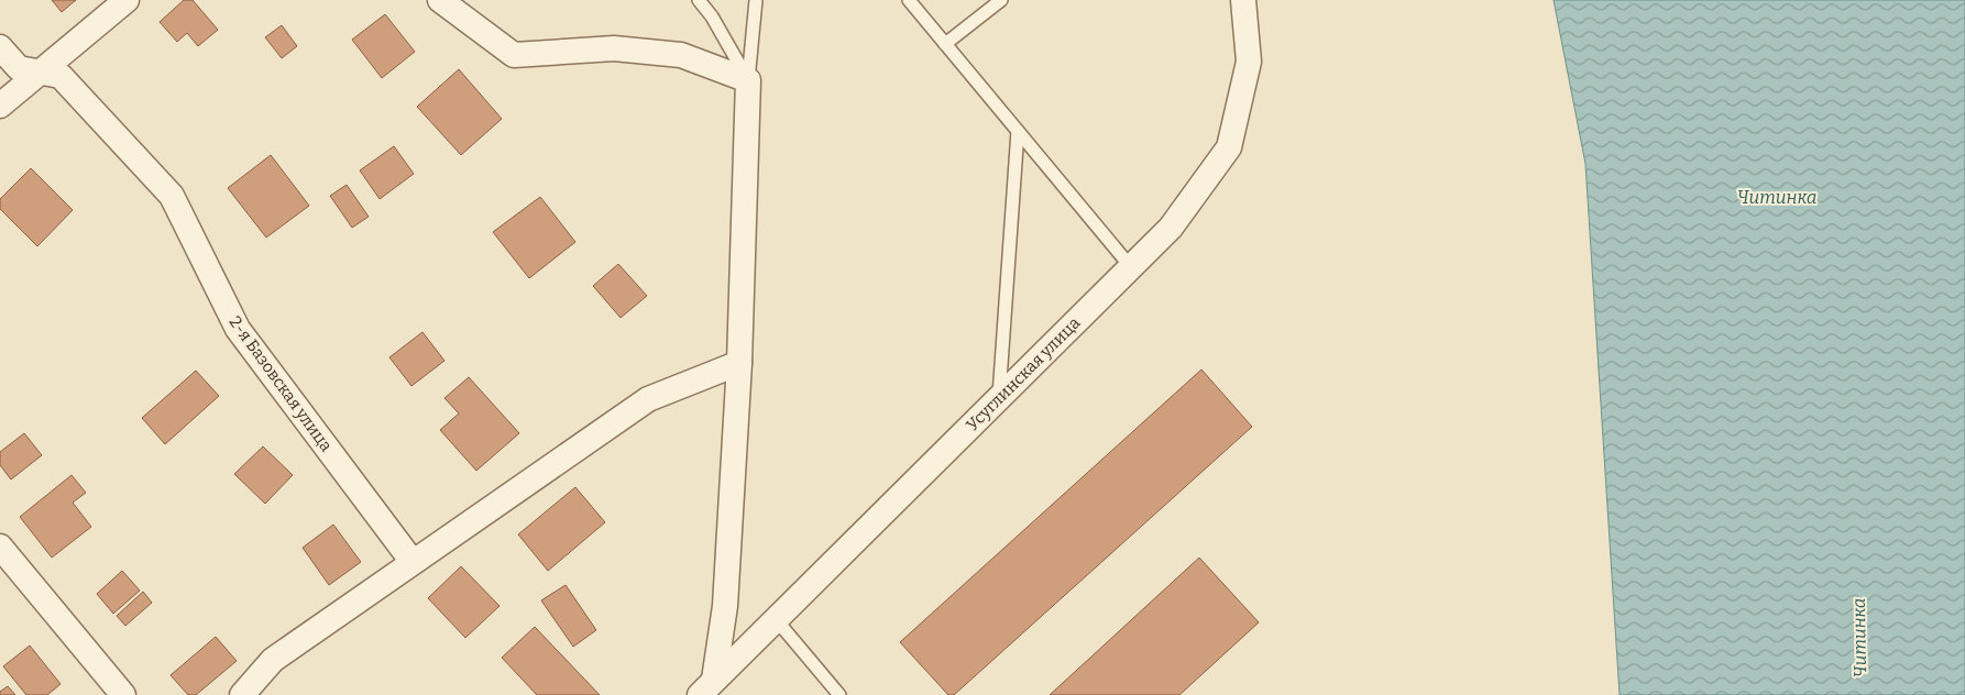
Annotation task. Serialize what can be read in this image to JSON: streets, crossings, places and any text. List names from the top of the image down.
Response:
{
  "streets": {
    "street": ["Усуглинская улица", "2-я Базовская улица"]
  },
  "water": ["Читинка"]
}
